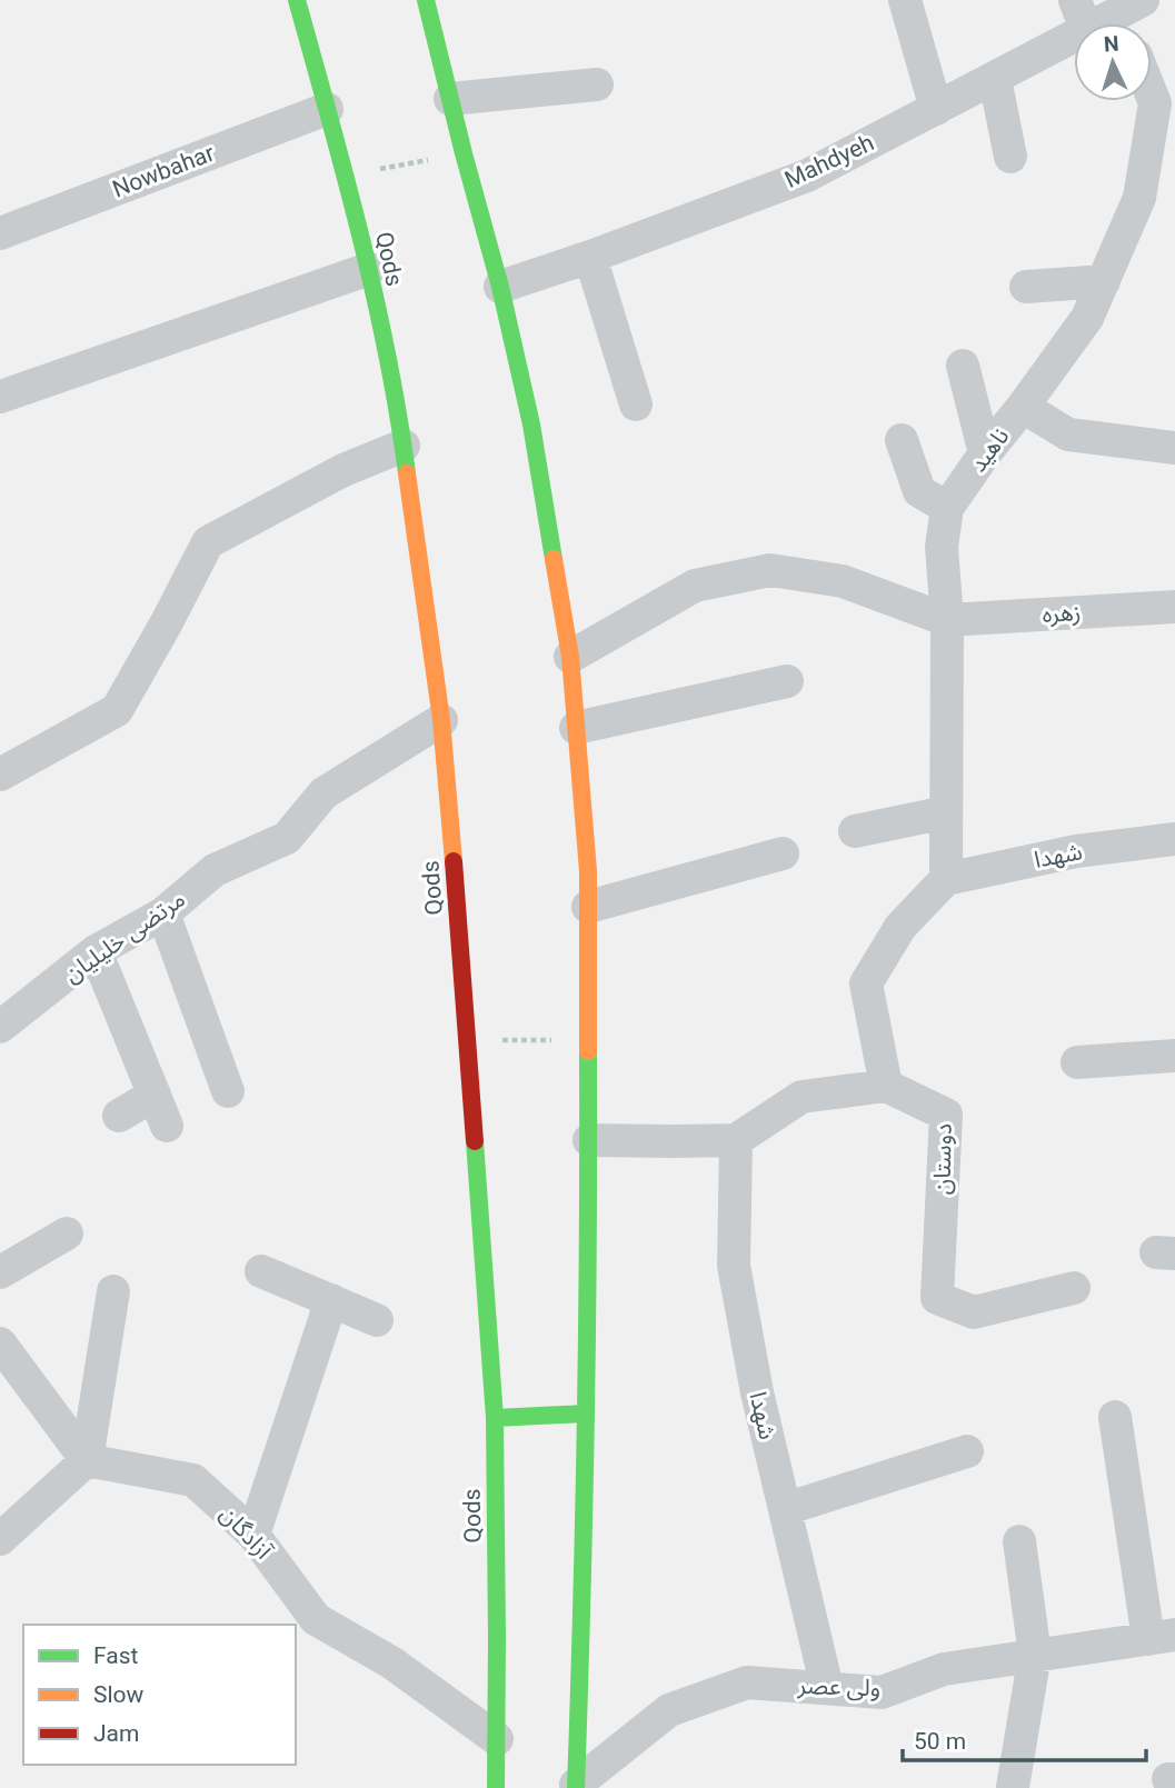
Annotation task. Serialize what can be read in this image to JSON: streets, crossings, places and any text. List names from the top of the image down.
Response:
{
  "streets": {
    "main road": ["Qods"],
    "street": [
      "Mahdyeh",
      "Nowbahar",
      "ناهید",
      "زهره",
      "شهدا",
      "مرتضی خلیلیان",
      "دوستان",
      "آزادگان",
      "ولی عصر"
    ]
  },
  "crossings": [
    ["Nowbahar", "Qods"],
    ["Qods", "مرتضی خلیلیان"],
    ["Qods", "آزادگان"],
    ["ناهید", "زهره"],
    ["ناهید", "شهدا"],
    ["شهدا", "ولی عصر"]
  ],
  "legend": ["Fast", "Slow", "Jam"],
  "scale_bar": "50 m",
  "north": "top"
}
